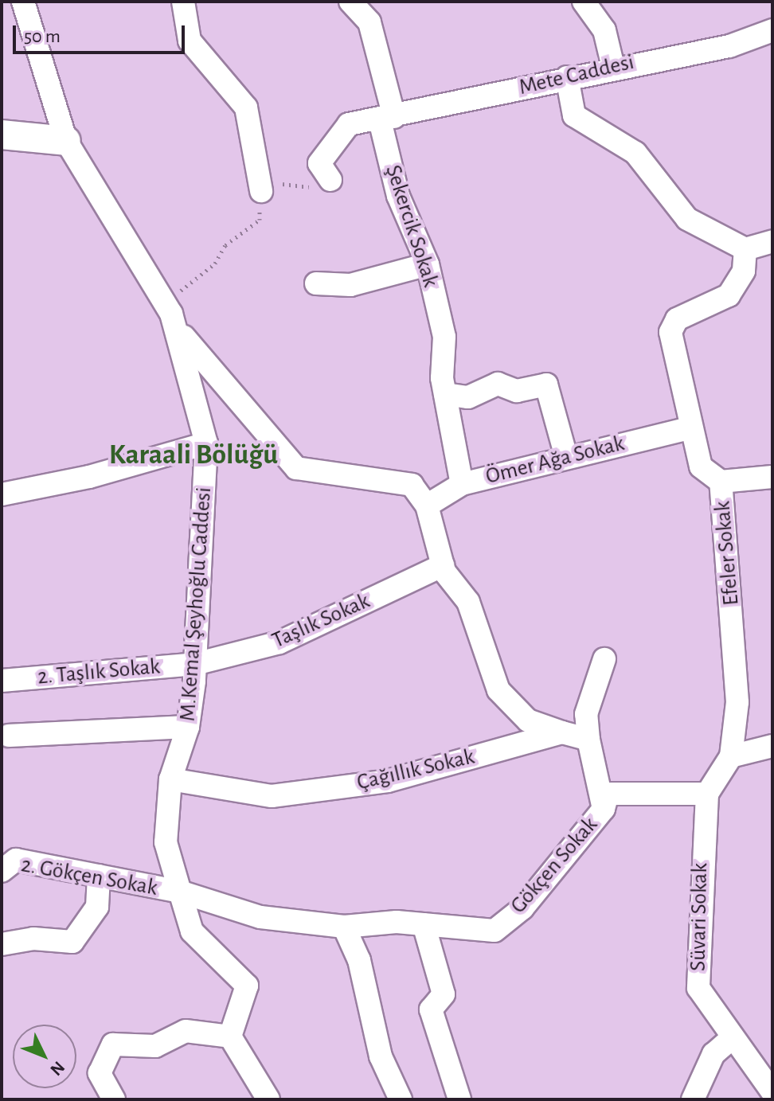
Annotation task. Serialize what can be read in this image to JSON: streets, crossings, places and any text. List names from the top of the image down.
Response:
{
  "streets": {
    "street": [
      "Mete Caddesi",
      "Şekercik Sokak",
      "Ömer Ağa Sokak",
      "Efeler Sokak",
      "M.Kemal Şeyhoğlu Caddesi",
      "Taşlık Sokak",
      "2. Taşlık Sokak",
      "Çağıllık Sokak",
      "Gökçen Sokak",
      "2. Gökçen Sokak",
      "Süvari Sokak"
    ]
  },
  "crossings": [
    ["Mete Caddesi", "Şekercik Sokak"],
    ["Şekercik Sokak", "Ömer Ağa Sokak"],
    ["Ömer Ağa Sokak", "Efeler Sokak"],
    ["M.Kemal Şeyhoğlu Caddesi", "Taşlık Sokak"],
    ["M.Kemal Şeyhoğlu Caddesi", "2. Taşlık Sokak"],
    ["M.Kemal Şeyhoğlu Caddesi", "Çağıllık Sokak"],
    ["M.Kemal Şeyhoğlu Caddesi", "2. Gökçen Sokak"],
    ["Taşlık Sokak", "2. Taşlık Sokak"],
    ["Gökçen Sokak", "Süvari Sokak"]
  ],
  "districts": ["Karaali Bölüğü"],
  "scale_bar": "50 m",
  "north": "bottom right"
}
